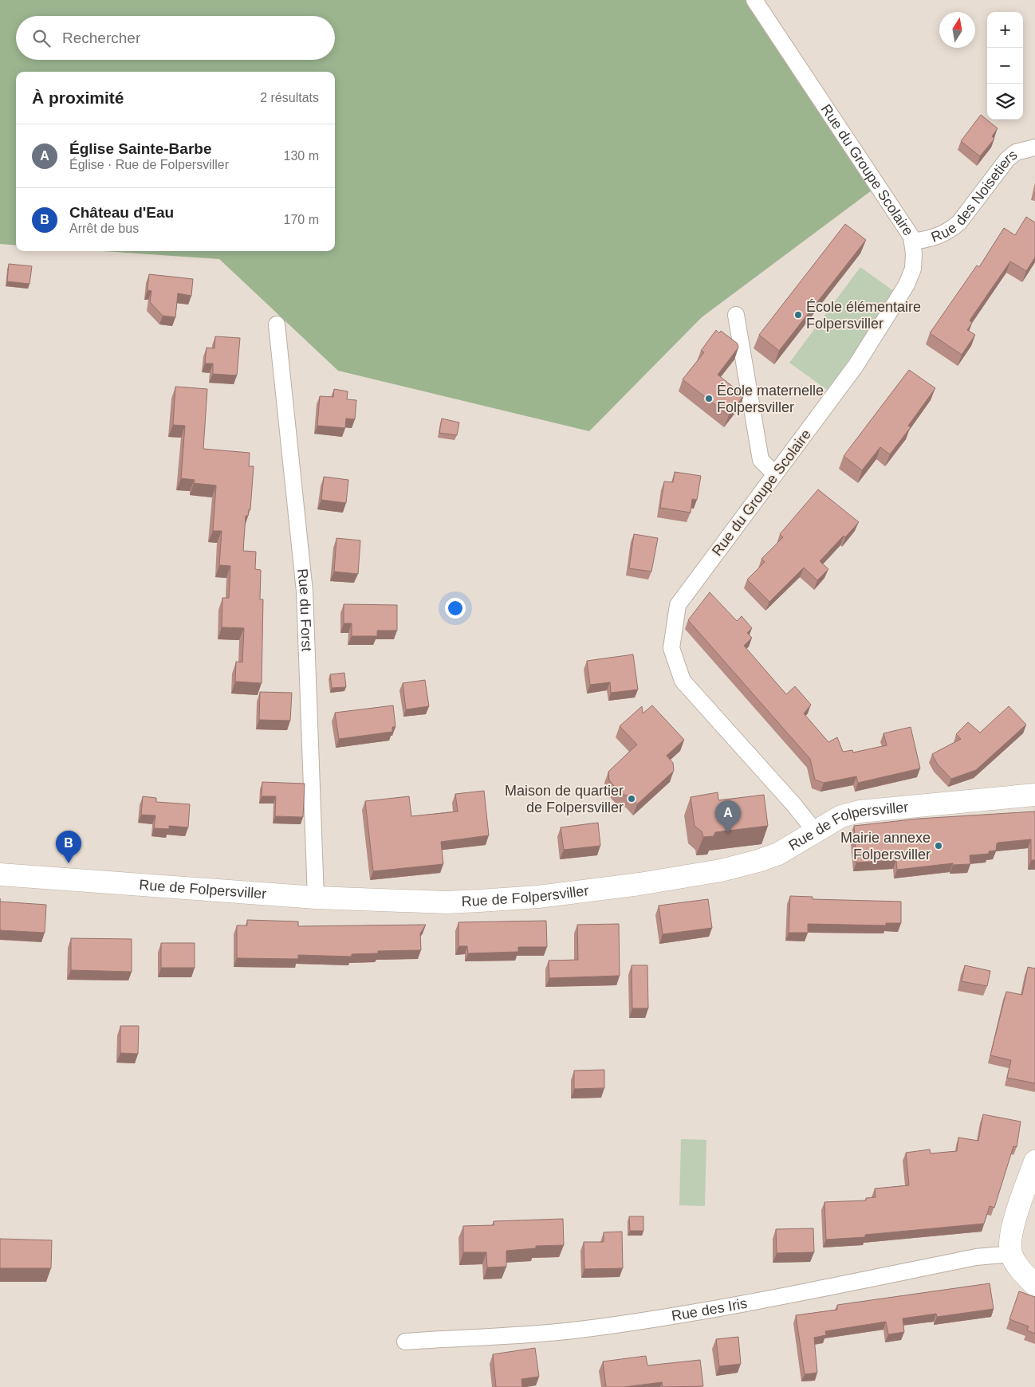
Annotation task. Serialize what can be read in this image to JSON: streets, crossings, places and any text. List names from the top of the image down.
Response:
{
  "streets": {
    "street": [
      "Rue du Groupe Scolaire",
      "Rue des Noisetiers",
      "Rue du Forst",
      "Rue de Folpersviller",
      "Rue des Iris"
    ]
  },
  "crossings": [
    ["Rue du Groupe Scolaire", "Rue des Noisetiers"],
    ["Rue du Groupe Scolaire", "Rue de Folpersviller"],
    ["Rue du Forst", "Rue de Folpersviller"]
  ],
  "places": [
    "École élémentaire Folpersviller",
    "École maternelle Folpersviller",
    "Maison de quartier de Folpersviller",
    "Mairie annexe Folpersviller"
  ],
  "north": "top",
  "page": {
    "map_buttons": ["+", "−"],
    "search": "Rechercher",
    "heading": ["À proximité", "2 résultats"],
    "list": [
      {
        "mark": "A",
        "name": "Église Sainte-Barbe",
        "note": "Église · Rue de Folpersviller",
        "value": "130 m"
      },
      {
        "mark": "B",
        "name": "Château d'Eau",
        "note": "Arrêt de bus",
        "value": "170 m"
      }
    ],
    "pins": ["A", "B"]
  }
}
